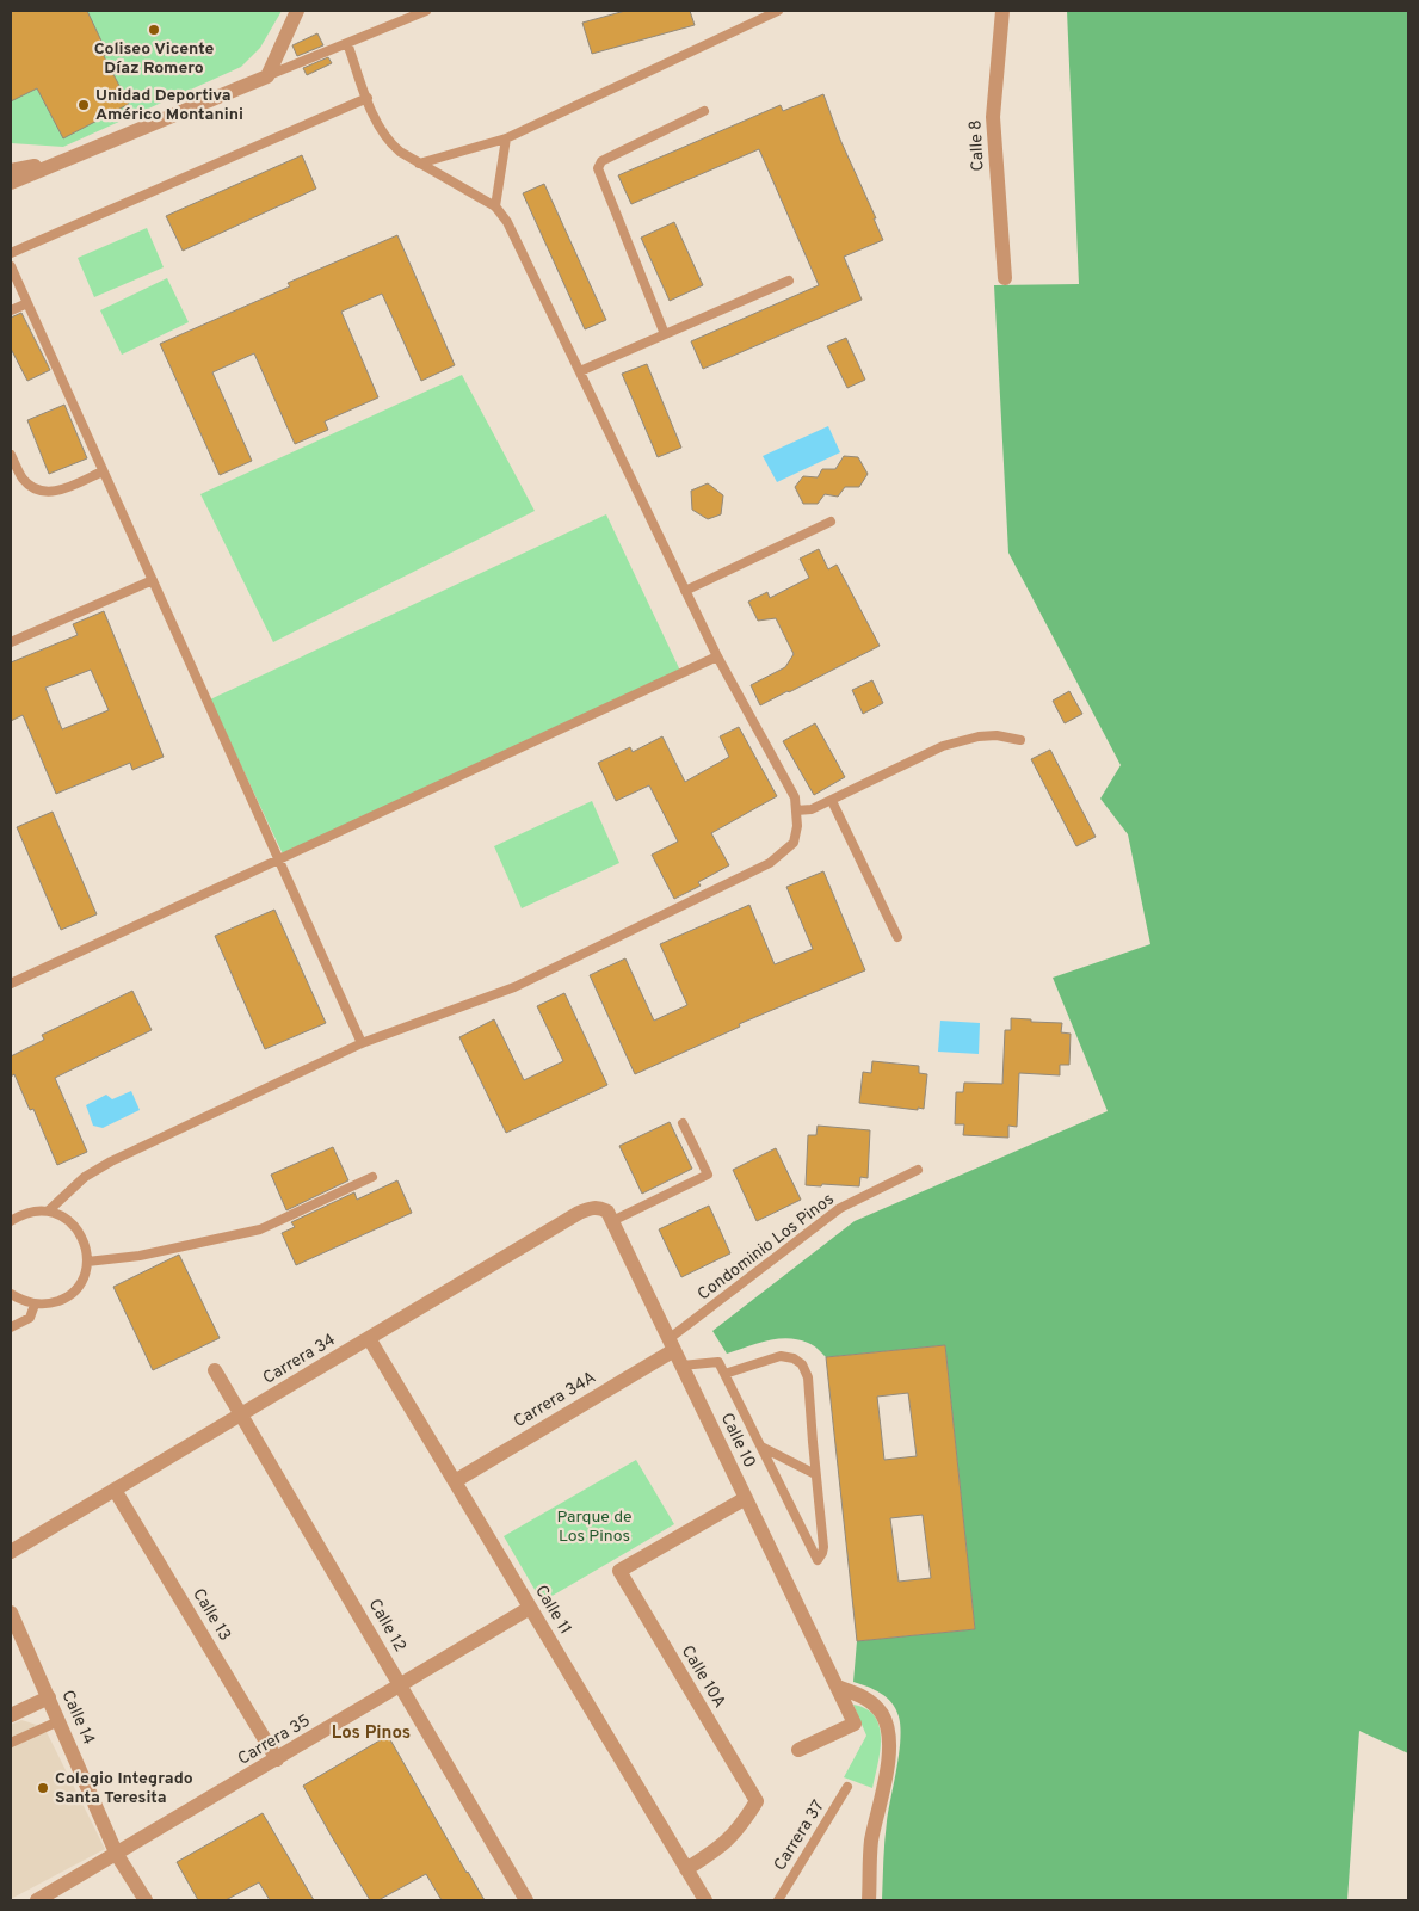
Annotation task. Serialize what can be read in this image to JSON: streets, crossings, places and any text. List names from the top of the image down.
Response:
{
  "streets": {
    "street": [
      "Calle 8",
      "Carrera 34",
      "Carrera 34A",
      "Calle 10",
      "Calle 11",
      "Calle 13",
      "Calle 12",
      "Calle 10A",
      "Calle 14",
      "Carrera 35"
    ],
    "lane": ["Condominio Los Pinos", "Carrera 37"]
  },
  "crossings": [
    ["Condominio Los Pinos", "Carrera 34A"],
    ["Condominio Los Pinos", "Calle 10"],
    ["Carrera 34", "Calle 10"],
    ["Carrera 34", "Calle 11"],
    ["Carrera 34", "Calle 13"],
    ["Carrera 34", "Calle 12"],
    ["Carrera 34A", "Calle 10"],
    ["Carrera 34A", "Calle 11"],
    ["Calle 10", "Calle 10A"],
    ["Calle 11", "Calle 10A"],
    ["Calle 11", "Carrera 35"],
    ["Calle 13", "Carrera 35"],
    ["Calle 12", "Carrera 35"],
    ["Calle 14", "Carrera 35"]
  ],
  "districts": ["Los Pinos"],
  "parks": ["Parque de Los Pinos"],
  "places": ["Coliseo Vicente Díaz Romero", "Unidad Deportiva Américo Montanini", "Colegio Integrado Santa Teresita"]
}
